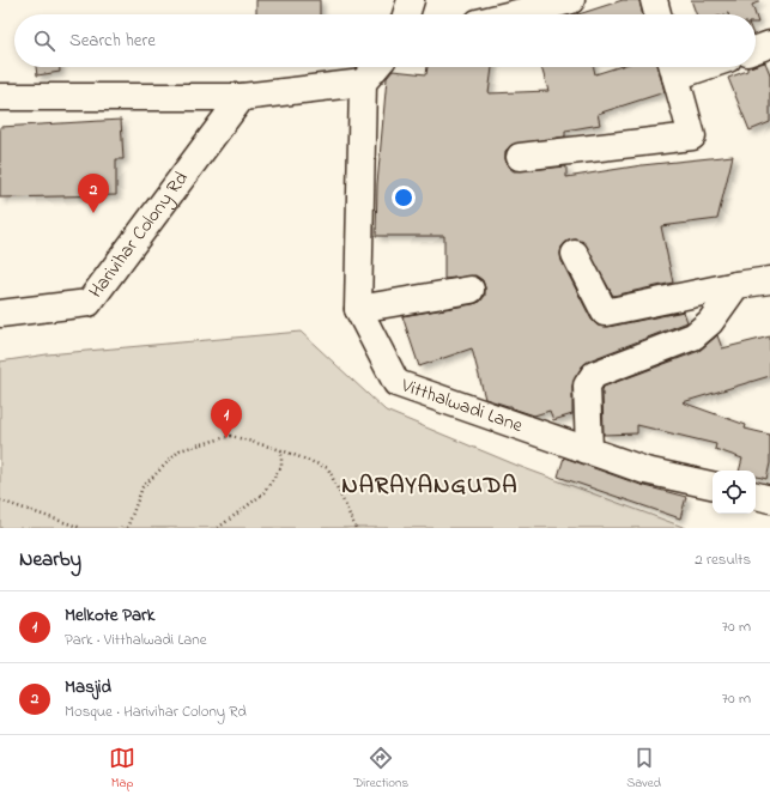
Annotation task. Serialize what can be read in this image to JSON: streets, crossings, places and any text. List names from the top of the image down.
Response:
{
  "streets": {
    "street": ["Harivihar Colony Rd", "Vitthalwadi Lane"]
  },
  "districts": ["NARAYANGUDA"],
  "page": {
    "search": "Search here",
    "pins": ["2", "1"],
    "heading": ["Nearby", "2 results"],
    "list": [
      {
        "mark": "1",
        "name": "Melkote Park",
        "note": "Park · Vitthalwadi Lane",
        "value": "70 m"
      },
      {
        "mark": "2",
        "name": "Masjid",
        "note": "Mosque · Harivihar Colony Rd",
        "value": "70 m"
      }
    ],
    "nav": ["Map", "Directions", "Saved"]
  }
}
